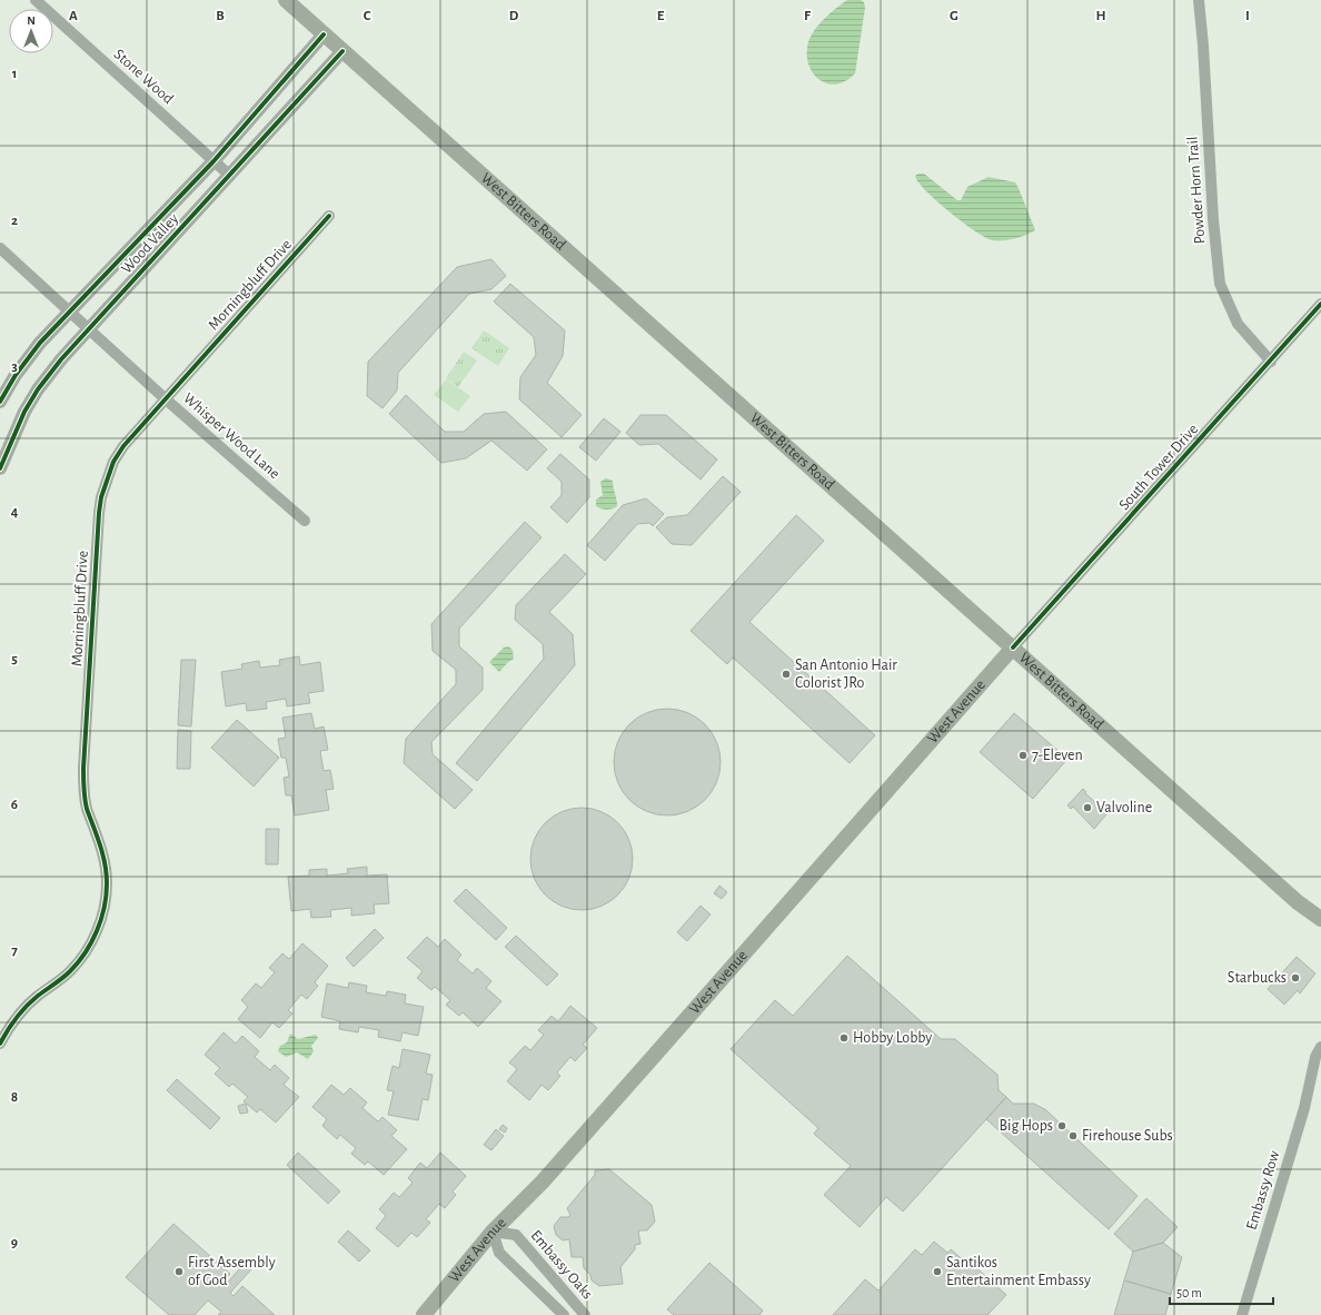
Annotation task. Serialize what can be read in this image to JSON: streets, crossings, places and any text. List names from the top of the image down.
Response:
{
  "streets": {
    "main road": ["West Bitters Road", "West Avenue"],
    "street": [
      "Stone Wood",
      "Powder Horn Trail",
      "Wood Valley",
      "Morningbluff Drive",
      "Whisper Wood Lane",
      "South Tower Drive",
      "Embassy Row",
      "Embassy Oaks"
    ]
  },
  "crossings": [
    ["Stone Wood", "Wood Valley"],
    ["Powder Horn Trail", "South Tower Drive"],
    ["West Bitters Road", "Wood Valley"],
    ["West Bitters Road", "South Tower Drive"],
    ["West Bitters Road", "West Avenue"],
    ["Wood Valley", "Whisper Wood Lane"],
    ["Morningbluff Drive", "Whisper Wood Lane"],
    ["South Tower Drive", "West Avenue"],
    ["West Avenue", "Embassy Oaks"]
  ],
  "places": [
    "San Antonio Hair Colorist JRo",
    "7-Eleven",
    "Valvoline",
    "Starbucks",
    "Hobby Lobby",
    "Big Hops",
    "Firehouse Subs",
    "First Assembly of God",
    "Santikos Entertainment Embassy"
  ],
  "scale_bar": "50 m",
  "north": "top",
  "grid": {
    "columns": [
      "A",
      "B",
      "C",
      "D",
      "E",
      "F",
      "G",
      "H",
      "I"
    ],
    "rows": [
      "1",
      "2",
      "3",
      "4",
      "5",
      "6",
      "7",
      "8",
      "9"
    ]
  }
}
